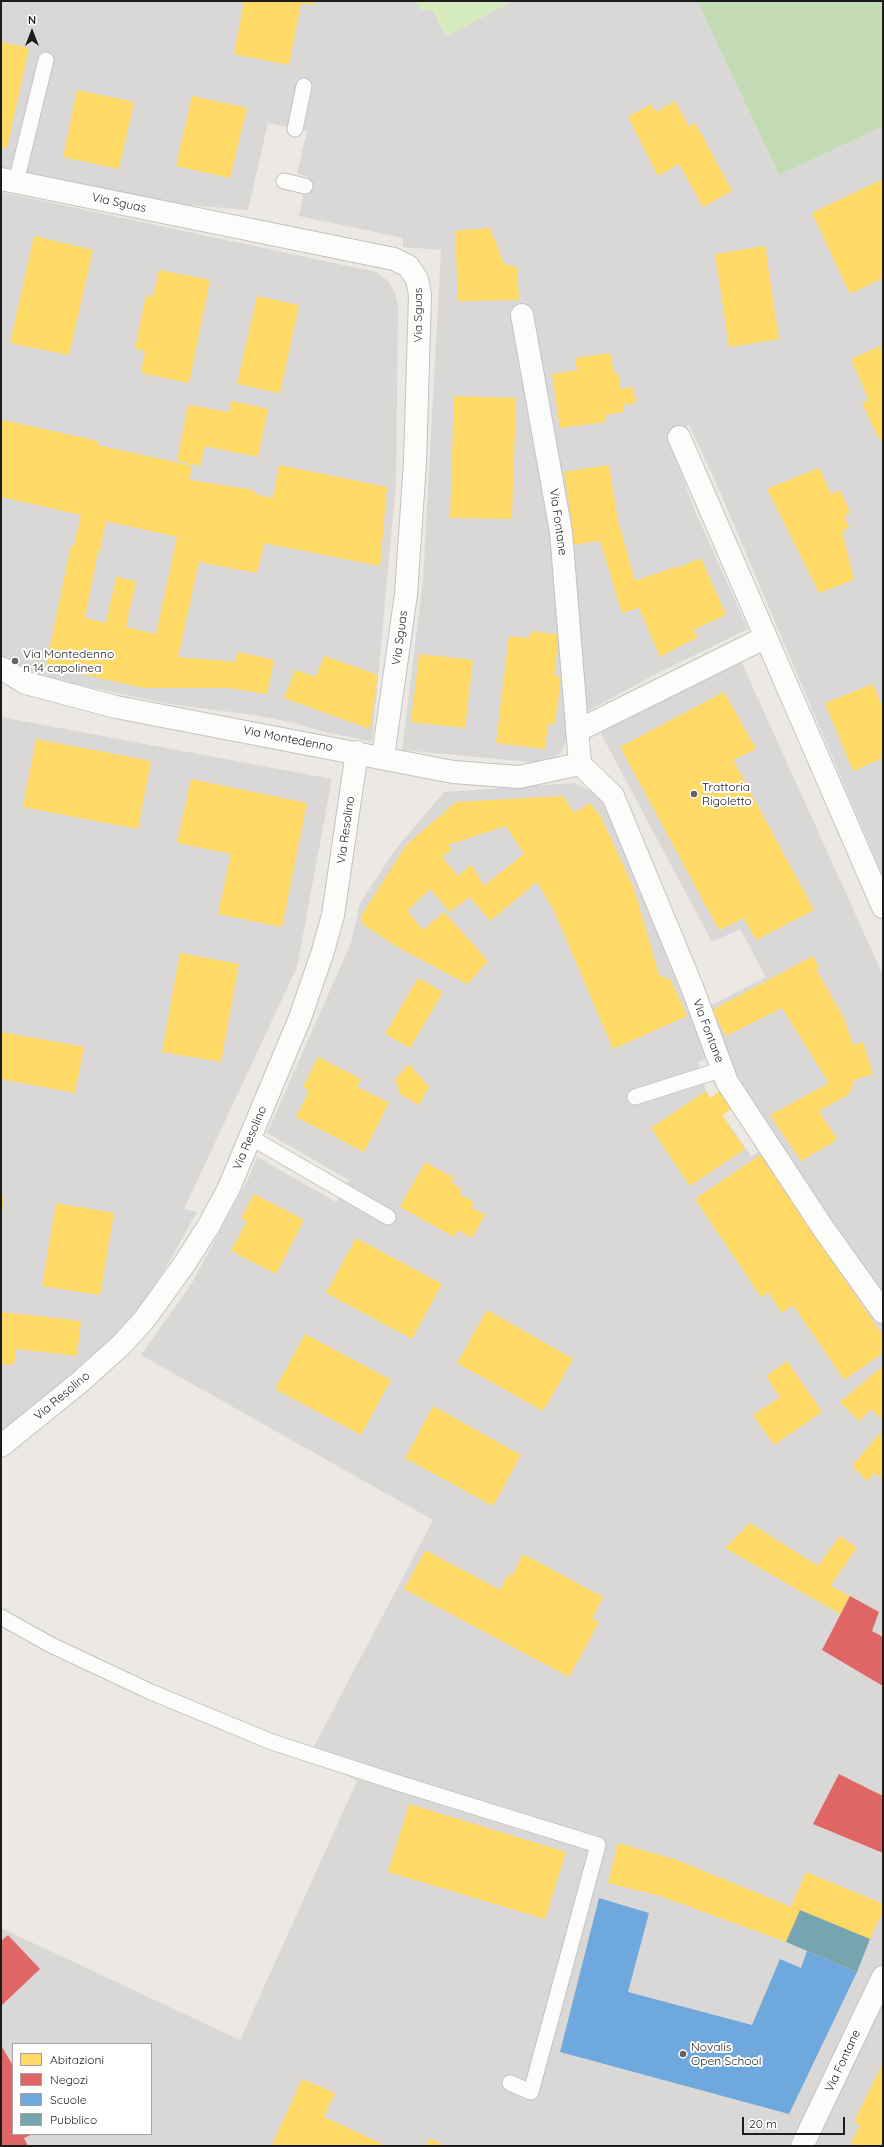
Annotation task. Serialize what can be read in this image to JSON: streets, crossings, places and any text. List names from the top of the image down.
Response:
{
  "streets": {
    "street": [
      "Via Sguas",
      "Via Fontane",
      "Via Montedenno",
      "Via Resolino"
    ]
  },
  "crossings": [
    ["Via Sguas", "Via Montedenno"],
    ["Via Fontane", "Via Montedenno"],
    ["Via Montedenno", "Via Resolino"]
  ],
  "places": ["Via Montedenno n 14 capolinea", "Trattoria Rigoletto", "Novalis Open School"],
  "legend": [
    "Abitazioni",
    "Negozi",
    "Scuole",
    "Pubblico"
  ],
  "scale_bar": "20 m",
  "north": "top"
}
